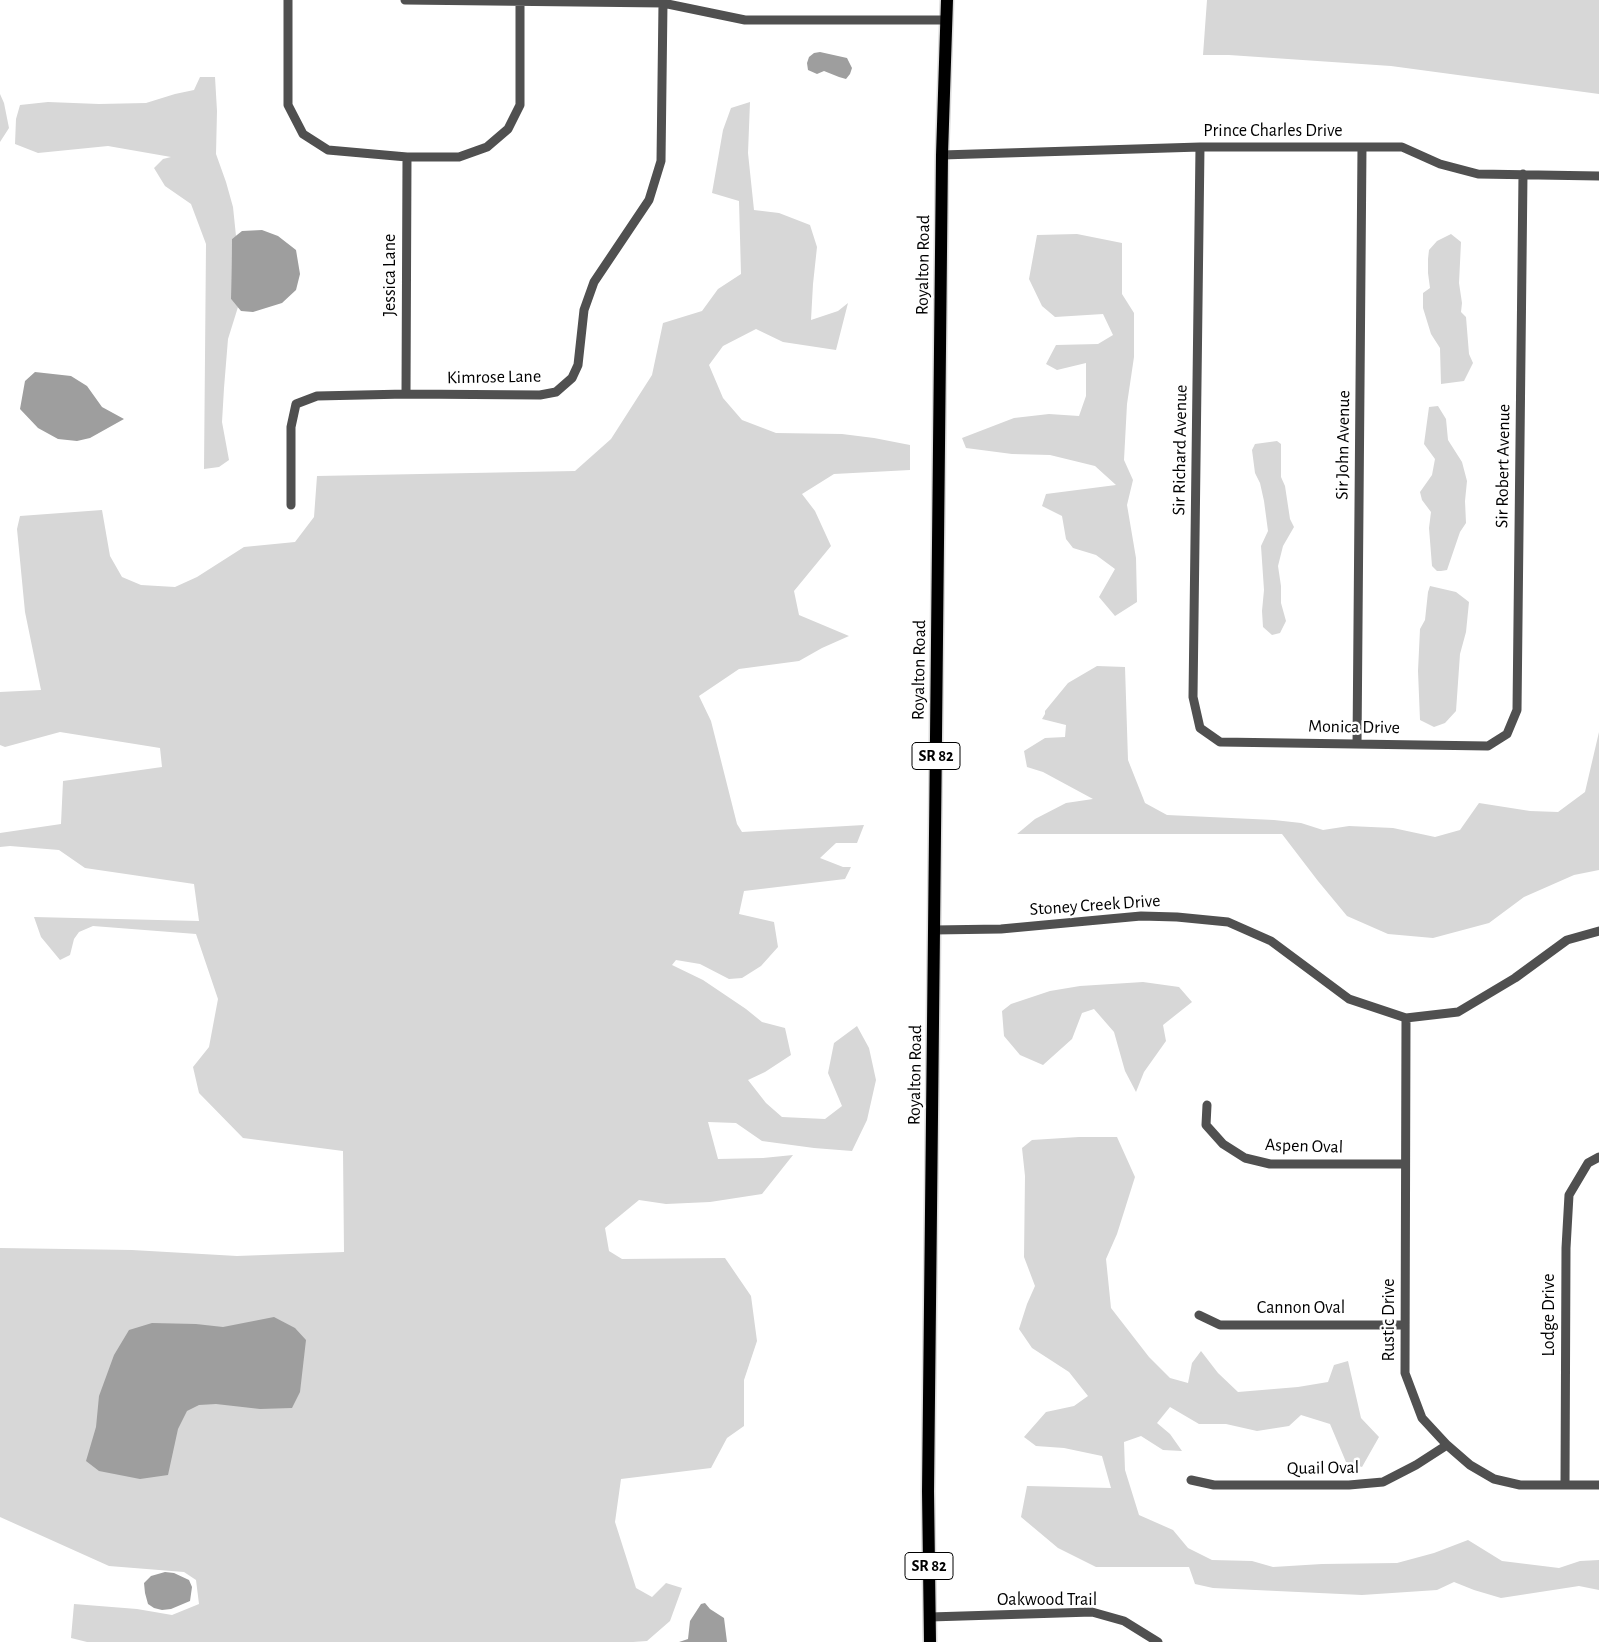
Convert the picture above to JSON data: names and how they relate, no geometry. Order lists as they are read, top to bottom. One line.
{"streets":{"main road":["Royalton Road","SR 82"],"street":["Prince Charles Drive","Jessica Lane","Kimrose Lane","Sir John Avenue","Sir Richard Avenue","Sir Robert Avenue","Monica Drive","Stoney Creek Drive","Aspen Oval","Cannon Oval","Lodge Drive","Rustic Drive","Quail Oval","Oakwood Trail"]},"crossings":[["Prince Charles Drive","Royalton Road"],["Prince Charles Drive","Sir John Avenue"],["Prince Charles Drive","Sir Richard Avenue"],["Prince Charles Drive","Sir Robert Avenue"],["Royalton Road","SR 82"],["Royalton Road","Stoney Creek Drive"],["Royalton Road","Oakwood Trail"],["Jessica Lane","Kimrose Lane"],["Sir John Avenue","Monica Drive"],["Sir Richard Avenue","Monica Drive"],["Sir Robert Avenue","Monica Drive"],["SR 82","Oakwood Trail"],["Stoney Creek Drive","Rustic Drive"],["Aspen Oval","Rustic Drive"],["Cannon Oval","Rustic Drive"],["Lodge Drive","Rustic Drive"],["Rustic Drive","Quail Oval"]]}
